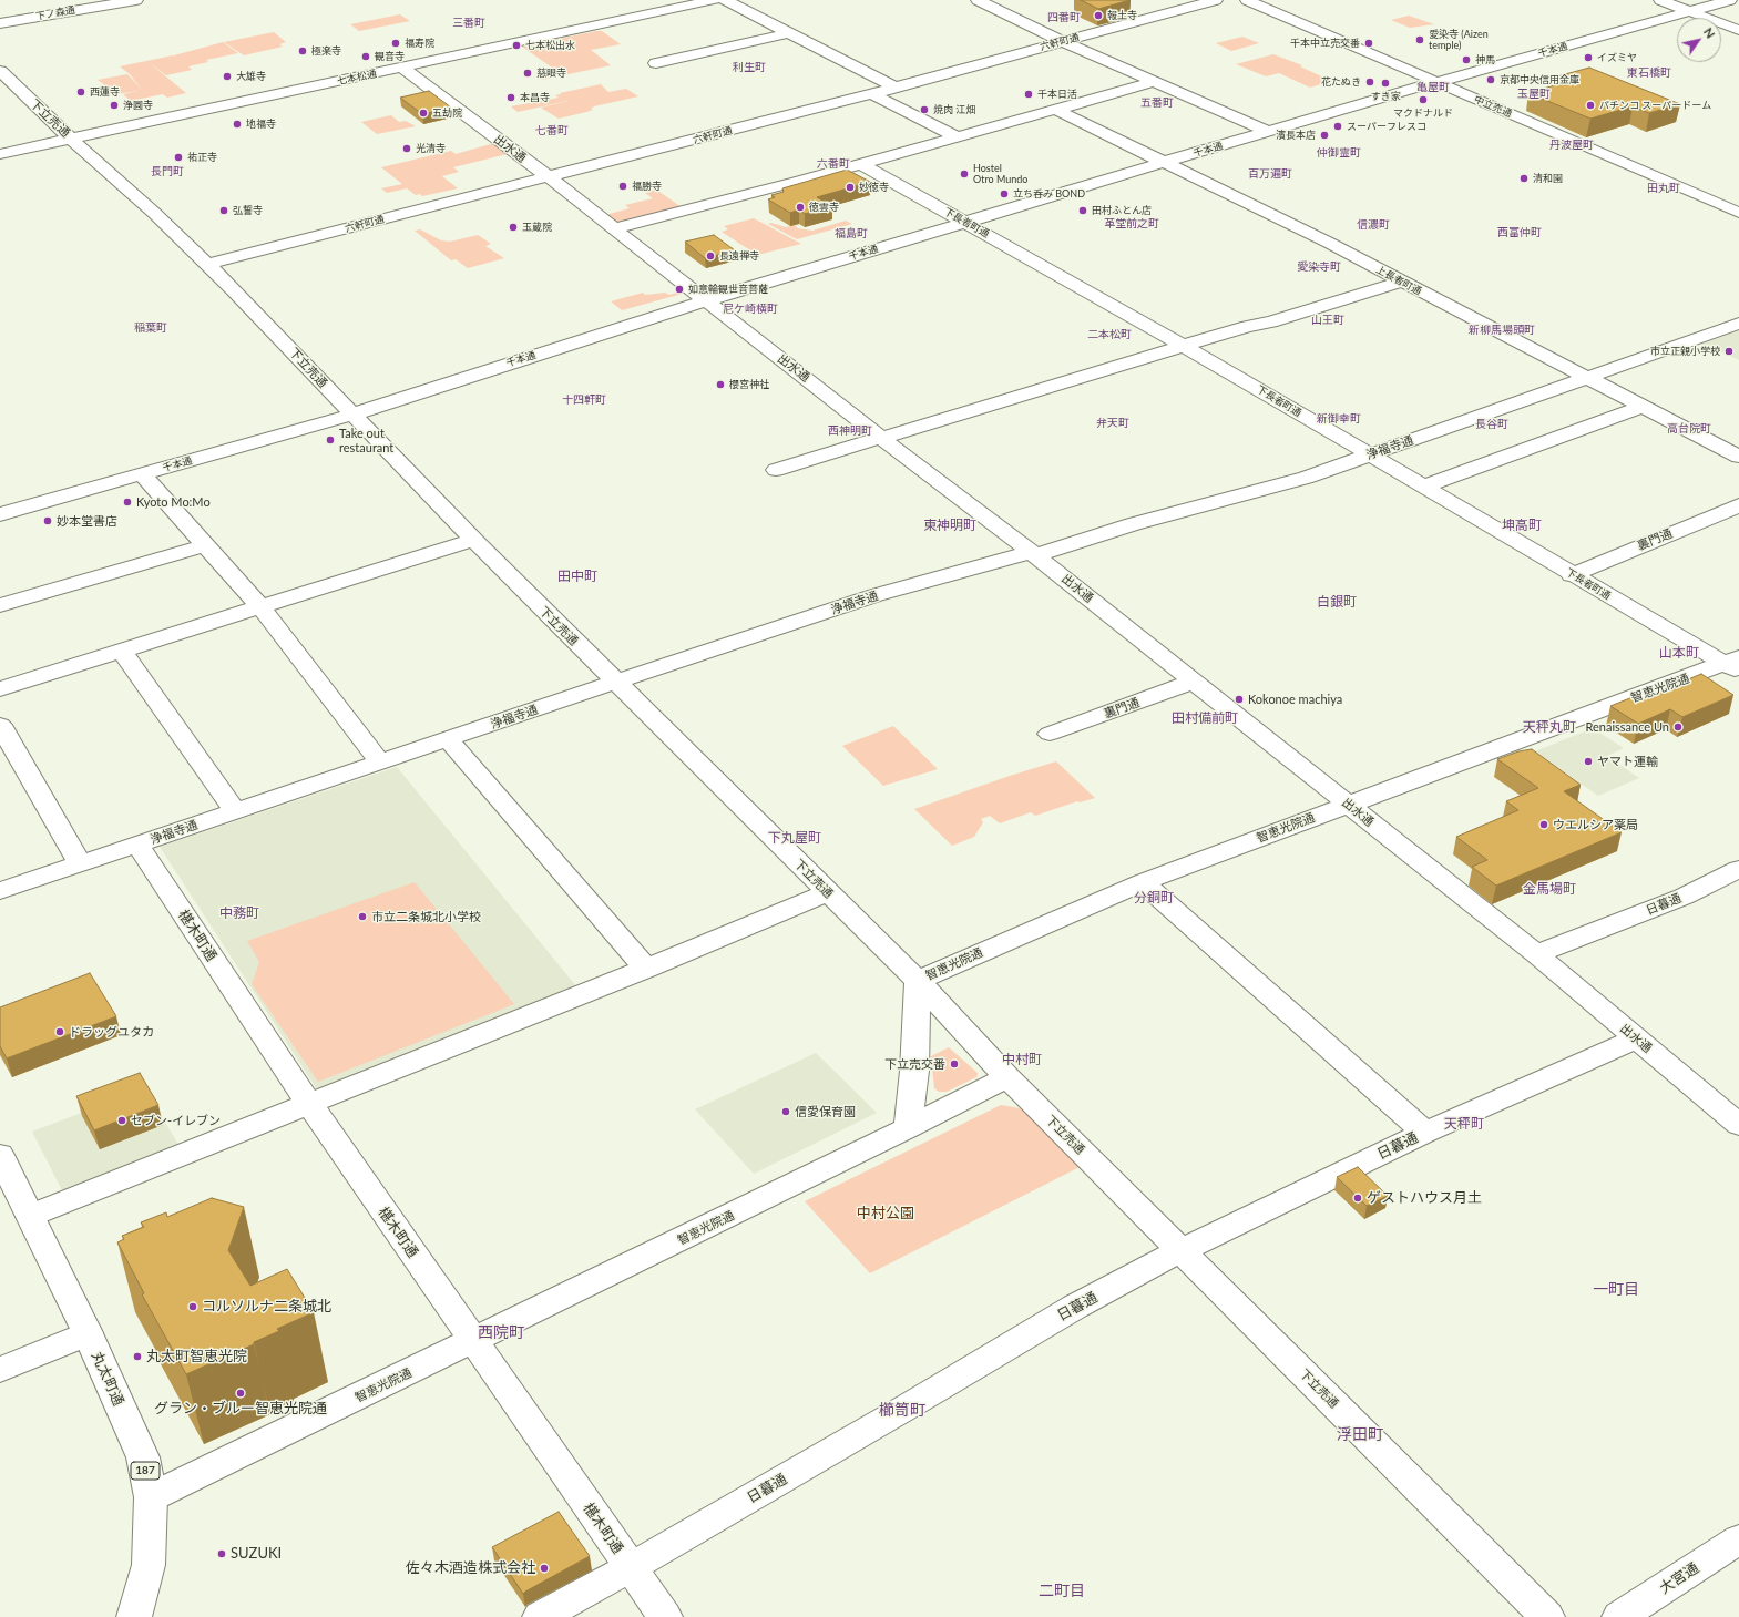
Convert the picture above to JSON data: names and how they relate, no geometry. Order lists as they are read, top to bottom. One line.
{"streets":{"street":["下ノ森通","六軒町通","千本通","七本松通","中立売通","下立売通","出水通","下長者町通","上長者町通","浄福寺通","裏門通","智恵光院通","日暮通","椹木町通","丸太町通","187","大宮通"]},"crossings":[["六軒町通","下立売通"],["六軒町通","出水通"],["千本通","中立売通"],["千本通","下立売通"],["千本通","出水通"],["千本通","下長者町通"],["千本通","上長者町通"],["七本松通","下立売通"],["七本松通","出水通"],["下立売通","浄福寺通"],["下立売通","智恵光院通"],["下立売通","日暮通"],["出水通","浄福寺通"],["出水通","裏門通"],["出水通","智恵光院通"],["出水通","日暮通"],["下長者町通","浄福寺通"],["下長者町通","裏門通"],["下長者町通","智恵光院通"],["上長者町通","浄福寺通"],["浄福寺通","椹木町通"],["智恵光院通","椹木町通"],["智恵光院通","丸太町通"],["日暮通","椹木町通"]],"districts":["四番町","三番町","利生町","東石橋町","亀屋町","玉屋町","五番町","七番町","丹波屋町","仲御霊町","六番町","長門町","百万遍町","田丸町","革堂前之町","信濃町","西富仲町","福島町","愛染寺町","尼ケ崎横町","山王町","稲葉町","新柳馬場頭町","二本松町","十四軒町","新御幸町","弁天町","長谷町","高台院町","西神明町","東神明町","坤高町","田中町","白銀町","山本町","田村備前町","天秤丸町","下丸屋町","金馬場町","分銅町","中務町","中村町","天秤町","一町目","西院町","櫛笥町","浮田町","二町目"],"parks":["中村公園"],"places":["報土寺","愛染寺 (Aizen temple)","福寿院","千本中立売交番","七本松出水","極楽寺","観音寺","イズミヤ","神馬","慈眼寺","大雄寺","京都中央信用金庫","花たぬき","すき家","西蓮寺","千本日活","本昌寺","マクドナルド","浄圓寺","パチンコ スーパードーム","焼肉 江畑","五劫院","地福寺","スーパーフレスコ","濱長本店","光清寺","祐正寺","Hostel Otro Mundo","清和園","福勝寺","妙徳寺","立ち呑み BOND","徳雲寺","弘誓寺","田村ふとん店","玉蔵院","長遠禅寺","如意輪観世音菩薩","市立正親小学校","櫻宮神社","Take out restaurant","Kyoto Mo:Mo","妙本堂書店","Kokonoe machiya","Renaissance Un","ヤマト運輸","ウエルシア薬局","市立二条城北小学校","ドラッグユタカ","下立売交番","信愛保育園","セブン-イレブン","ゲストハウス月土","コルソルナ二条城北","丸太町智恵光院","グラン・ブルー智恵光院通","SUZUKI","佐々木酒造株式会社"],"north":"top right"}
